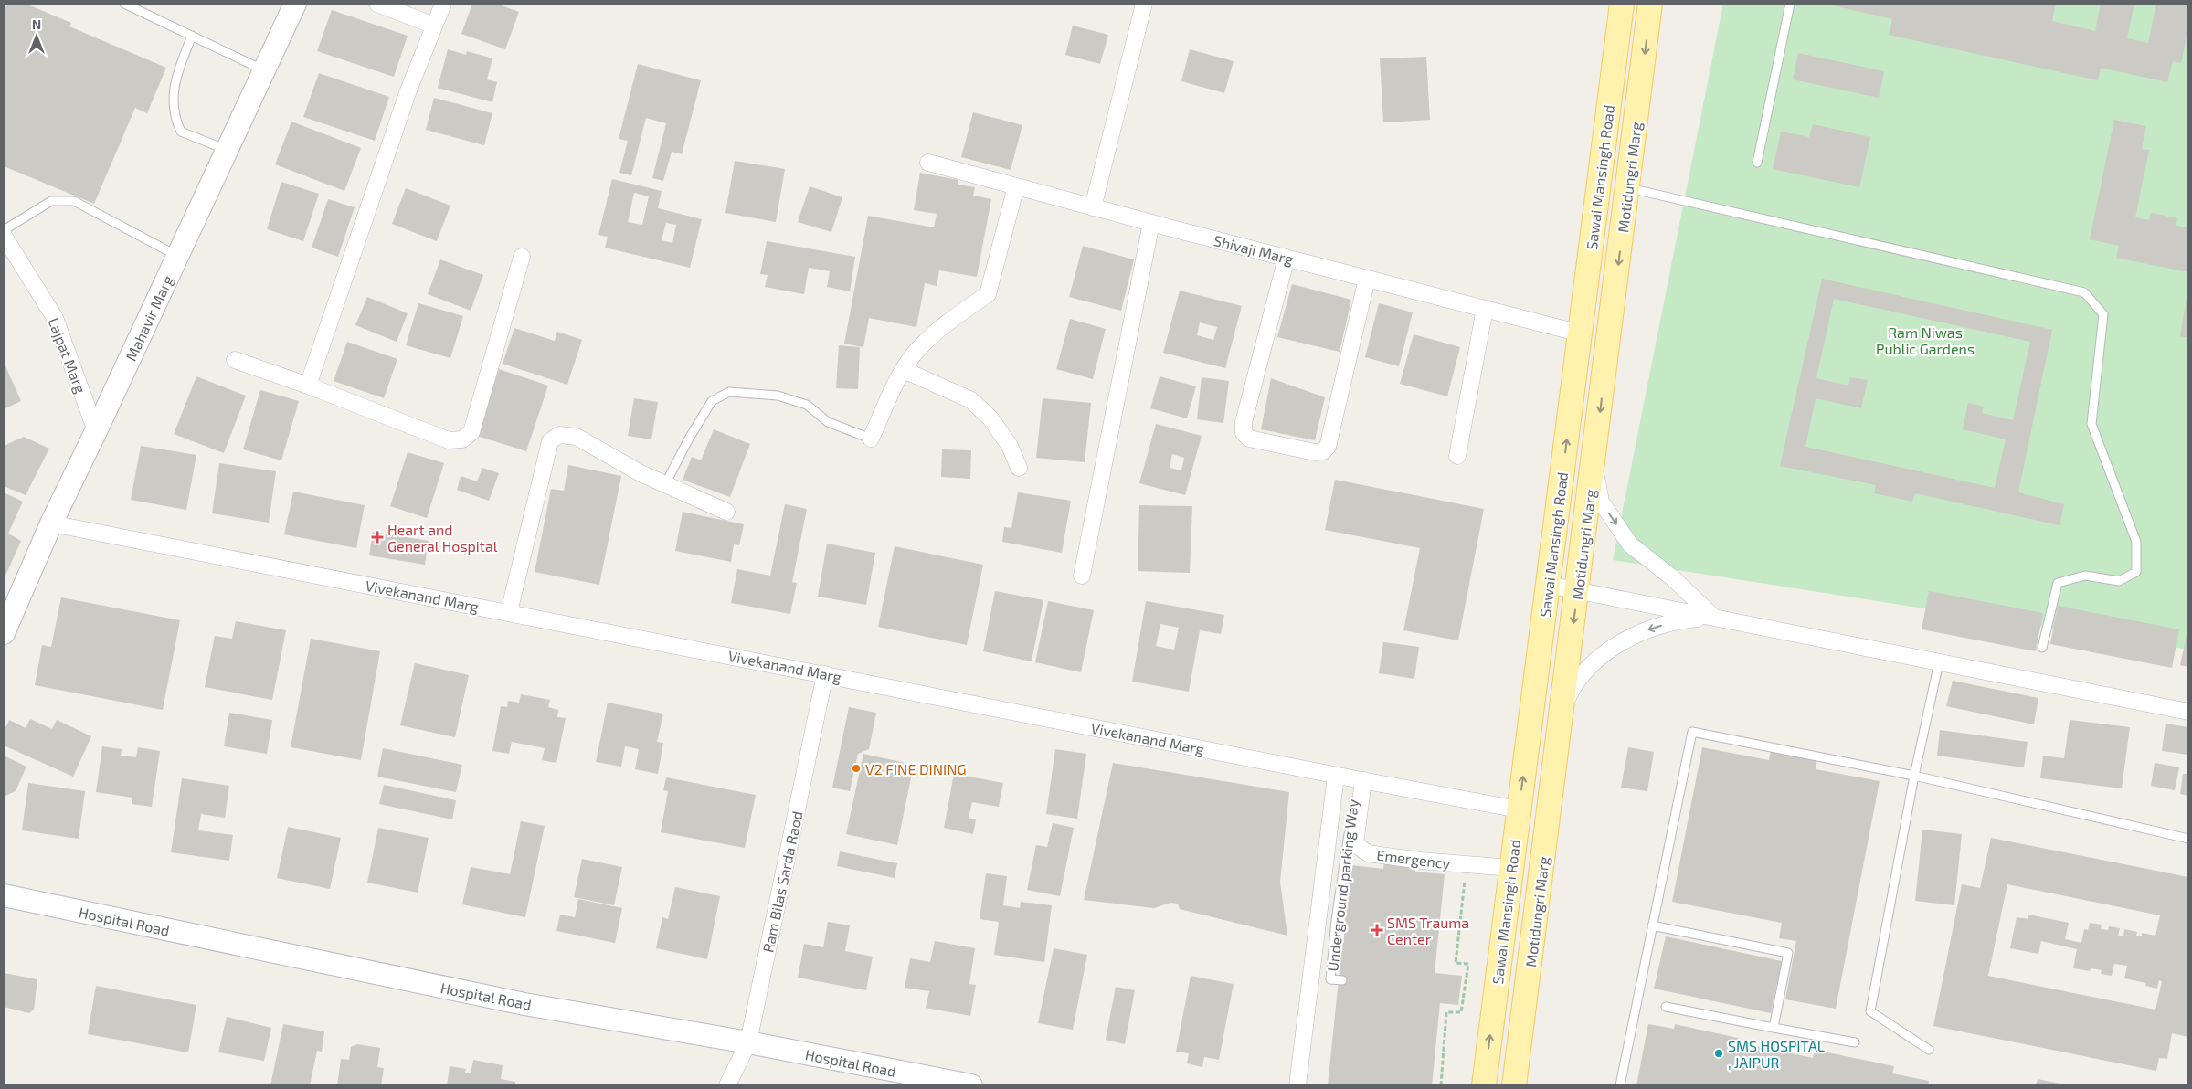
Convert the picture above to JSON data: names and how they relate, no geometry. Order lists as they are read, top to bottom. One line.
{"streets":{"main road":["Sawai Mansingh Road","Motidungri Marg"],"street":["Shivaji Marg","Mahavir Marg","Lajpat Marg","Vivekanand Marg","Emergency","Ram Bilas Sarda Raod","Hospital Road"],"lane":["Underground parking Way"]},"crossings":[["Sawai Mansingh Road","Shivaji Marg"],["Sawai Mansingh Road","Vivekanand Marg"],["Sawai Mansingh Road","Emergency"],["Mahavir Marg","Lajpat Marg"],["Mahavir Marg","Vivekanand Marg"],["Vivekanand Marg","Emergency"],["Vivekanand Marg","Ram Bilas Sarda Raod"],["Vivekanand Marg","Underground parking Way"],["Emergency","Underground parking Way"],["Ram Bilas Sarda Raod","Hospital Road"]],"one_way":["Sawai Mansingh Road","Motidungri Marg"],"parks":["Ram Niwas Public Gardens"],"places":{"health":["Heart and General Hospital","SMS Trauma Center"],"other":["V2 FINE DINING","SMS HOSPITAL , JAIPUR"]},"north":"top"}
